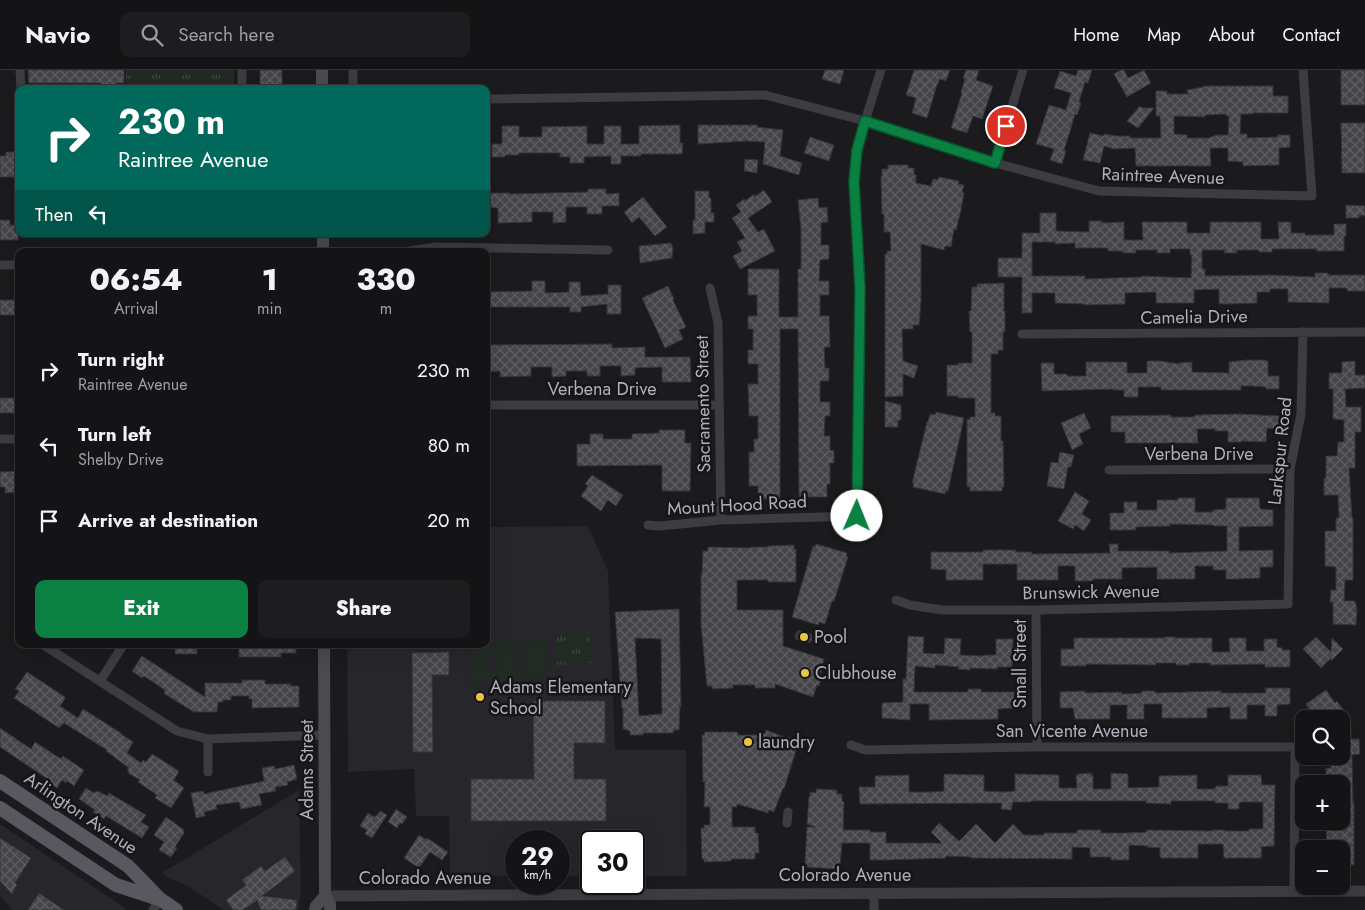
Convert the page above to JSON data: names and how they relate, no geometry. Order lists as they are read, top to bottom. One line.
{"streets":{"main road":["Adams Street","Arlington Avenue"],"street":["Raintree Avenue","Camelia Drive","Verbena Drive","Sacramento Street","Larkspur Road","Mount Hood Road","Brunswick Avenue","Small Street","San Vicente Avenue","Colorado Avenue"]},"crossings":[["Raintree Avenue","Mount Hood Road"],["Camelia Drive","Larkspur Road"],["Verbena Drive","Sacramento Street"],["Verbena Drive","Larkspur Road"],["Sacramento Street","Mount Hood Road"],["Larkspur Road","Brunswick Avenue"],["Brunswick Avenue","Small Street"],["Small Street","San Vicente Avenue"],["San Vicente Avenue","Colorado Avenue"],["Adams Street","Colorado Avenue"]],"places":["Pool","Clubhouse","Adams Elementary School","laundry"],"page":{"header":"Navio","search":"Search here","nav":["Home","Map","About","Contact"],"turn":["230 m","Raintree Avenue"],"then":"Then","eta":["06:54","Arrival","1","min","330","m"],"list":[{"name":"Turn right","note":"Raintree Avenue","value":"230 m"},{"name":"Turn left","note":"Shelby Drive","value":"80 m"},{"name":"Arrive at destination","value":"20 m"}],"buttons":["Exit","Share"],"map_buttons":["+","−"],"speed":"29 km/h","limit":"30"}}
